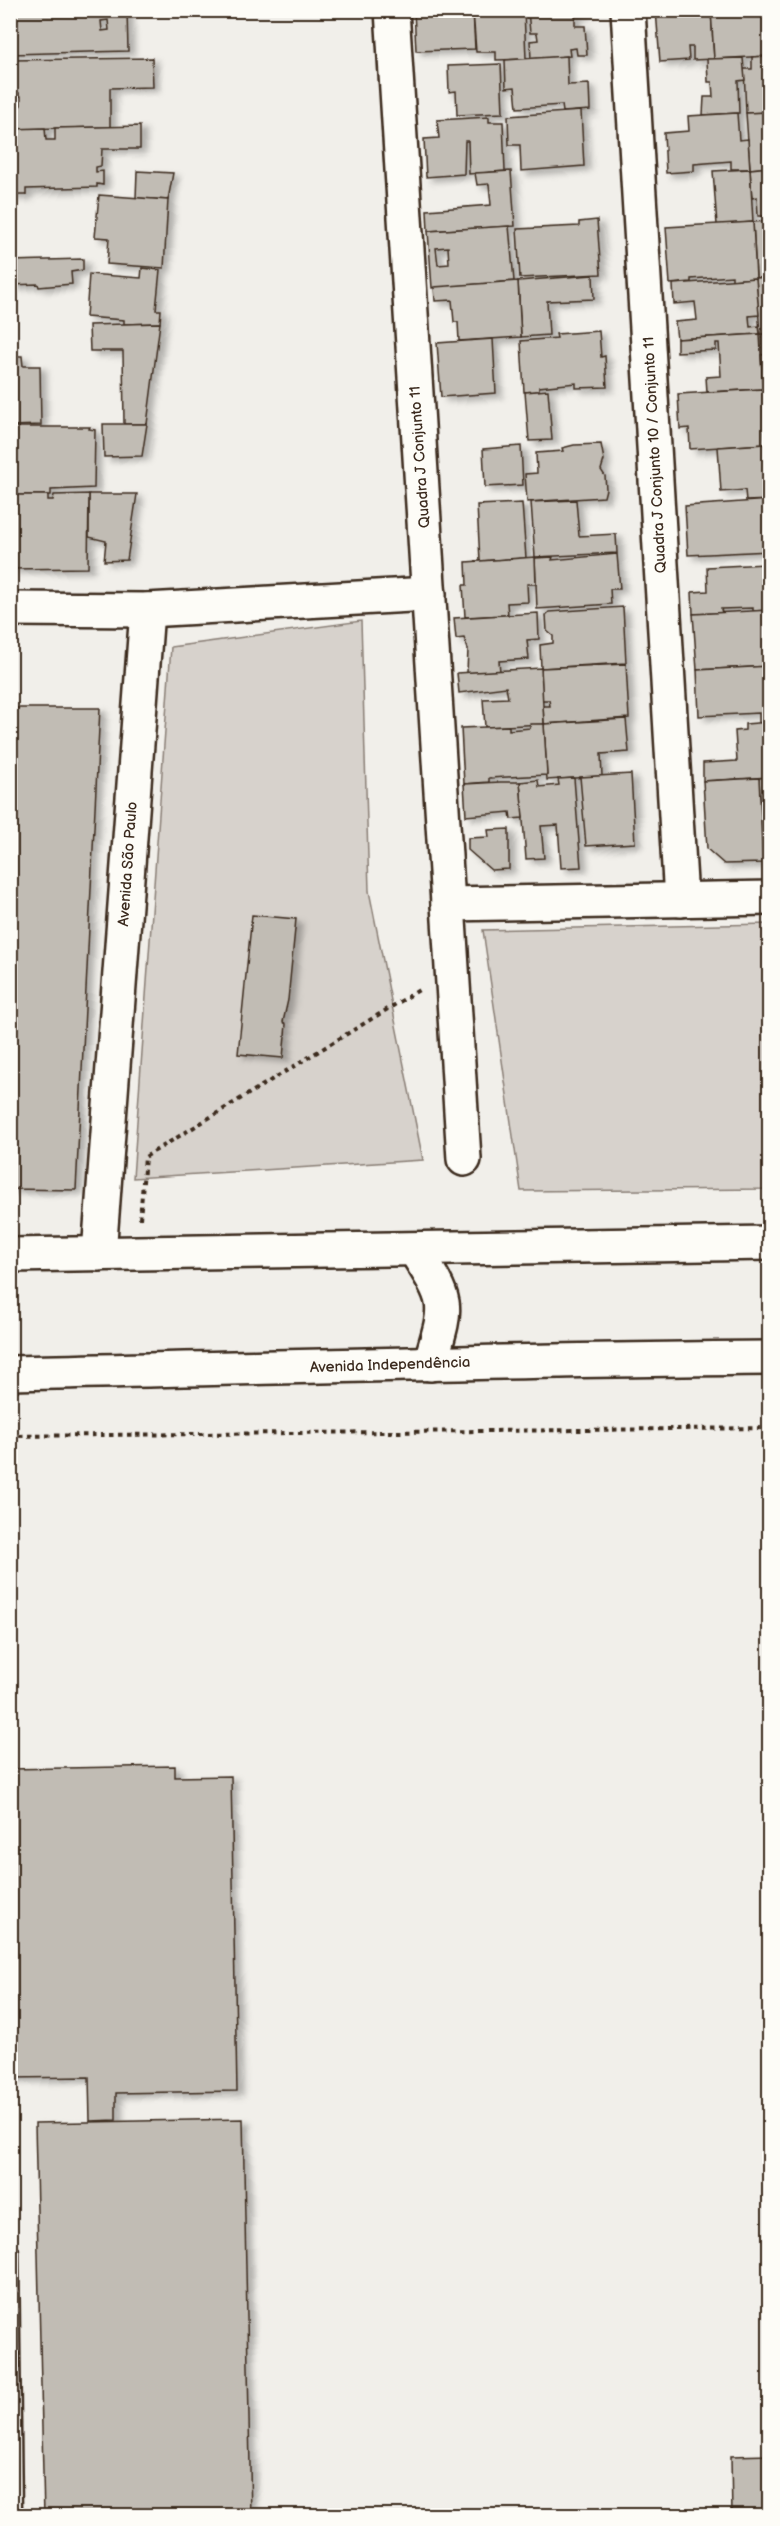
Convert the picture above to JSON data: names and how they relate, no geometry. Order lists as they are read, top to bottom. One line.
{"streets":{"street":["Quadra J Conjunto 10 / Conjunto 11","Quadra J Conjunto 11","Avenida São Paulo","Avenida Independência"]}}
